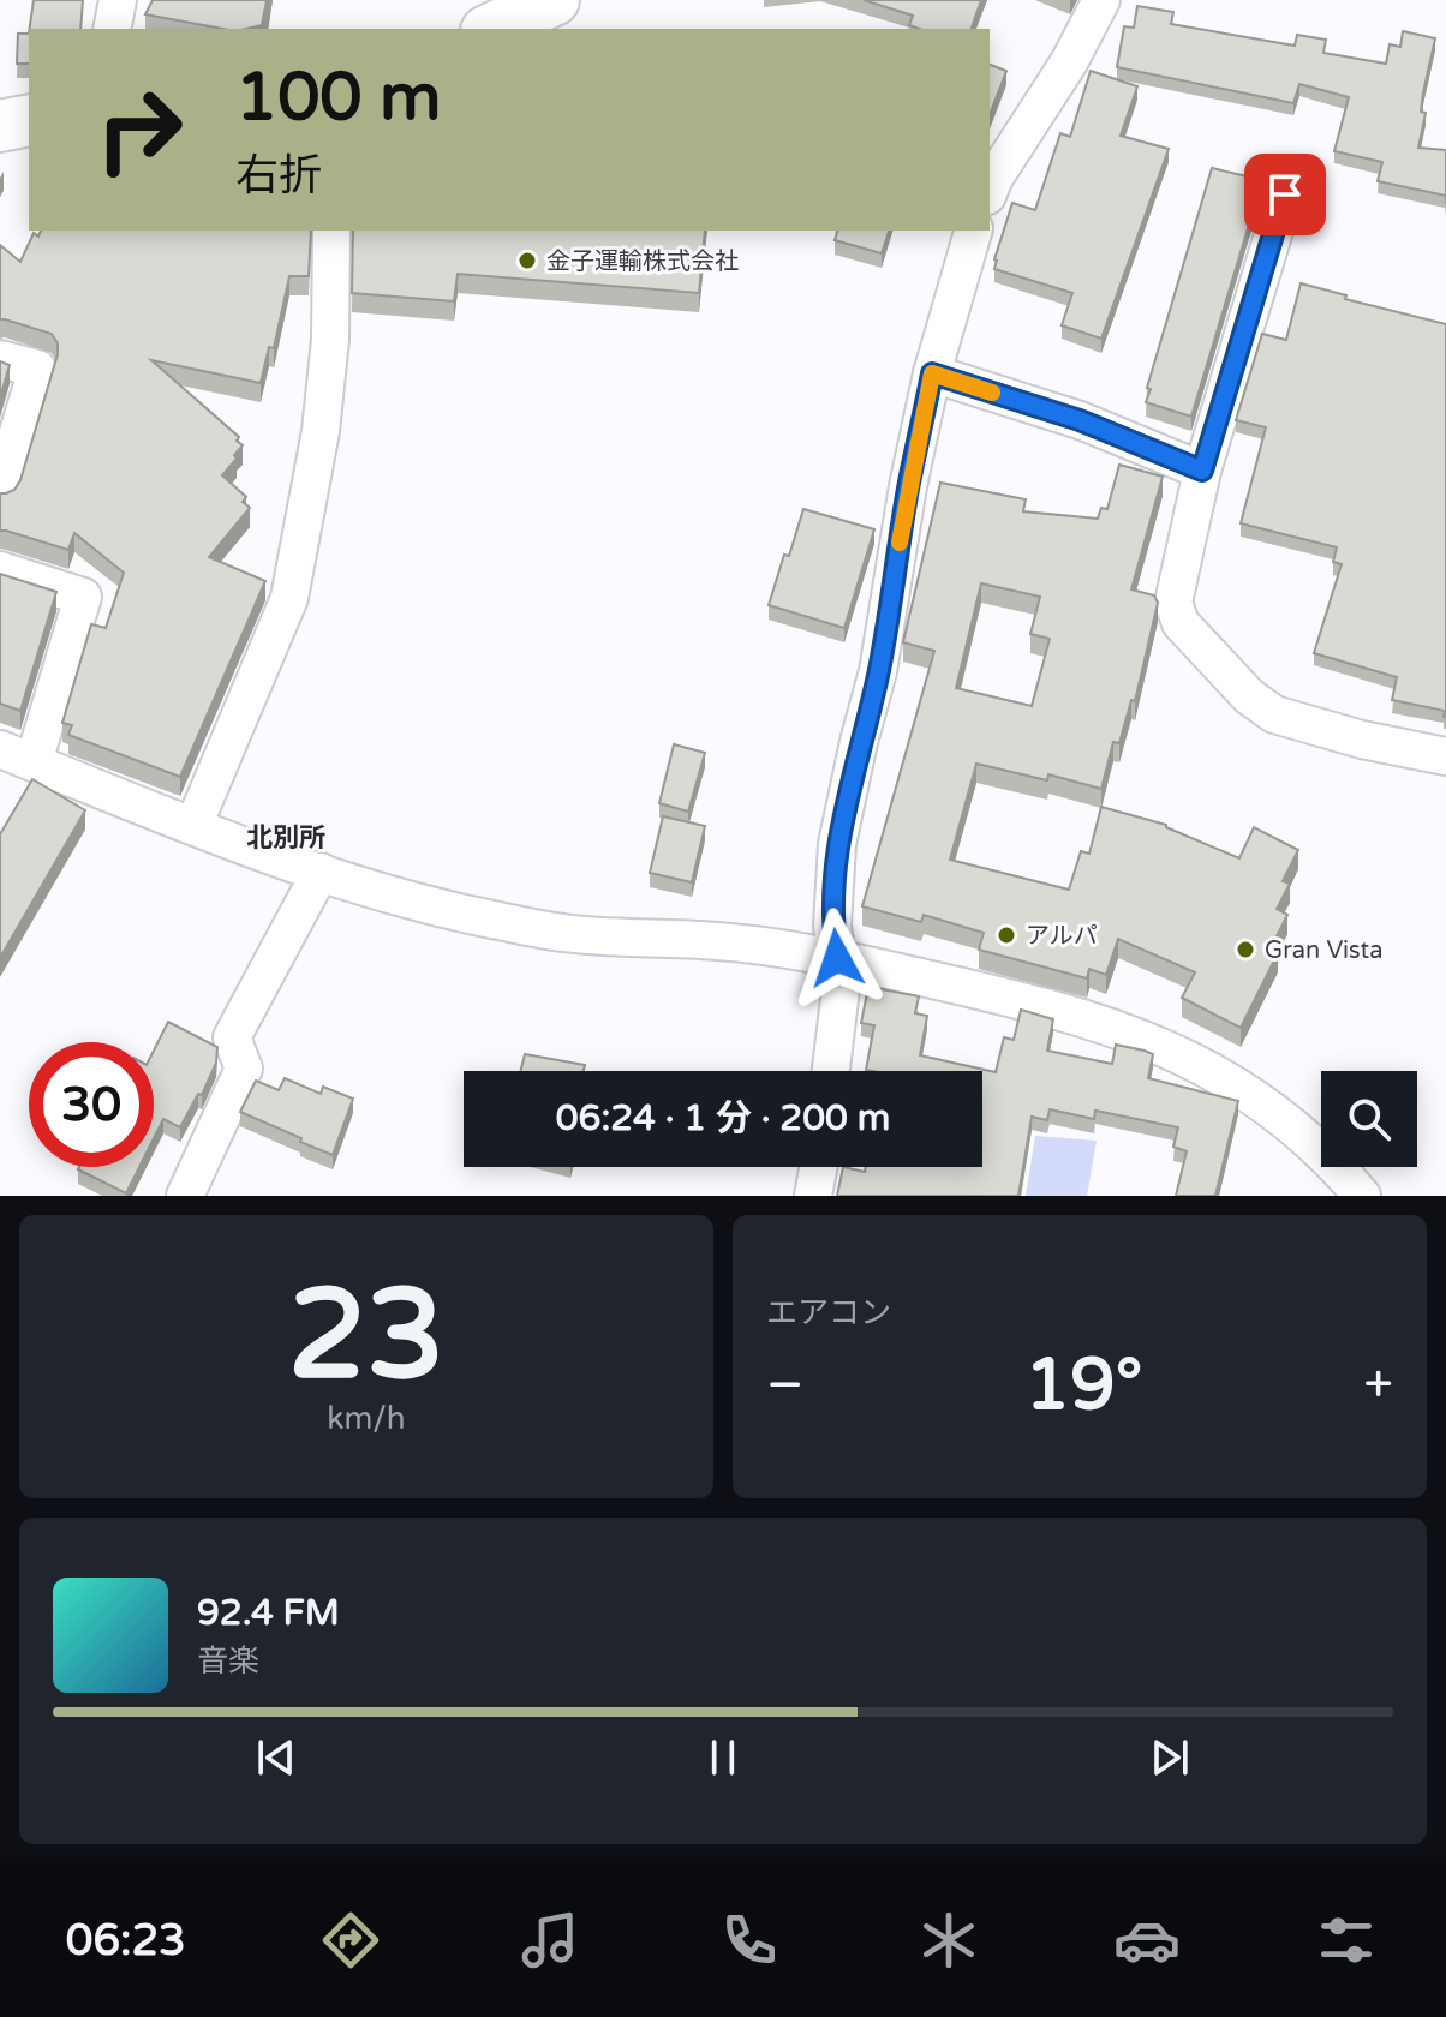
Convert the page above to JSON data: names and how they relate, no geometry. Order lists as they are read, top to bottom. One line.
{"districts":["北別所"],"places":["金子運輸株式会社","アルパ","Gran Vista"],"page":{"turn":["100 m","右折"],"limit":"30","trip":"06:24 · 1 分 · 200 m","tile":[["23","km/h"],"エアコン"],"heat":["−","19°","+"],"song":["92.4 FM","音楽"],"tabs":"06:23"}}
